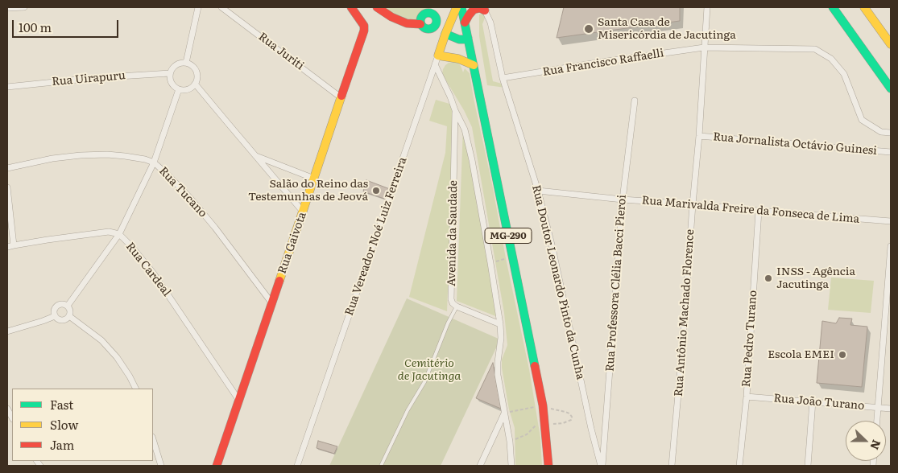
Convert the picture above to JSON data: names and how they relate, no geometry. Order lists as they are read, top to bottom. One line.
{"streets":{"main road":["MG-290","Rua Vereador Noé Luiz Ferreira","Rua Gaivota"],"street":["Rua Juriti","Rua Francisco Raffaelli","Rua Uirapuru","Rua Jornalista Octávio Guinesi","Rua Tucano","Rua Marivalda Freire da Fonseca de Lima","Avenida da Saudade","Rua Cardeal","Rua Doutor Leonardo Pinto da Cunha","Rua Professora Clélia Bacci Pieroi","Rua Antônio Machado Florence","Rua Pedro Turano","Rua João Turano"]},"crossings":[["Rua Juriti","Rua Gaivota"],["Rua Francisco Raffaelli","Rua Doutor Leonardo Pinto da Cunha"],["Rua Francisco Raffaelli","Rua Antônio Machado Florence"],["Rua Jornalista Octávio Guinesi","Rua Antônio Machado Florence"],["Rua Tucano","Rua Gaivota"],["Rua Marivalda Freire da Fonseca de Lima","Rua Doutor Leonardo Pinto da Cunha"],["Rua Marivalda Freire da Fonseca de Lima","Rua Professora Clélia Bacci Pieroi"],["Rua Marivalda Freire da Fonseca de Lima","Rua Antônio Machado Florence"],["Rua Marivalda Freire da Fonseca de Lima","Rua Pedro Turano"],["Rua Gaivota","Rua Cardeal"],["Rua Doutor Leonardo Pinto da Cunha","Rua Professora Clélia Bacci Pieroi"],["Rua Pedro Turano","Rua João Turano"]],"parks":["Cemitério de Jacutinga"],"places":["Santa Casa de Misericórdia de Jacutinga","Salão do Reino das Testemunhas de Jeová","INSS - Agência Jacutinga","Escola EMEI"],"legend":["Fast","Slow","Jam"],"scale_bar":"100 m","north":"right"}
